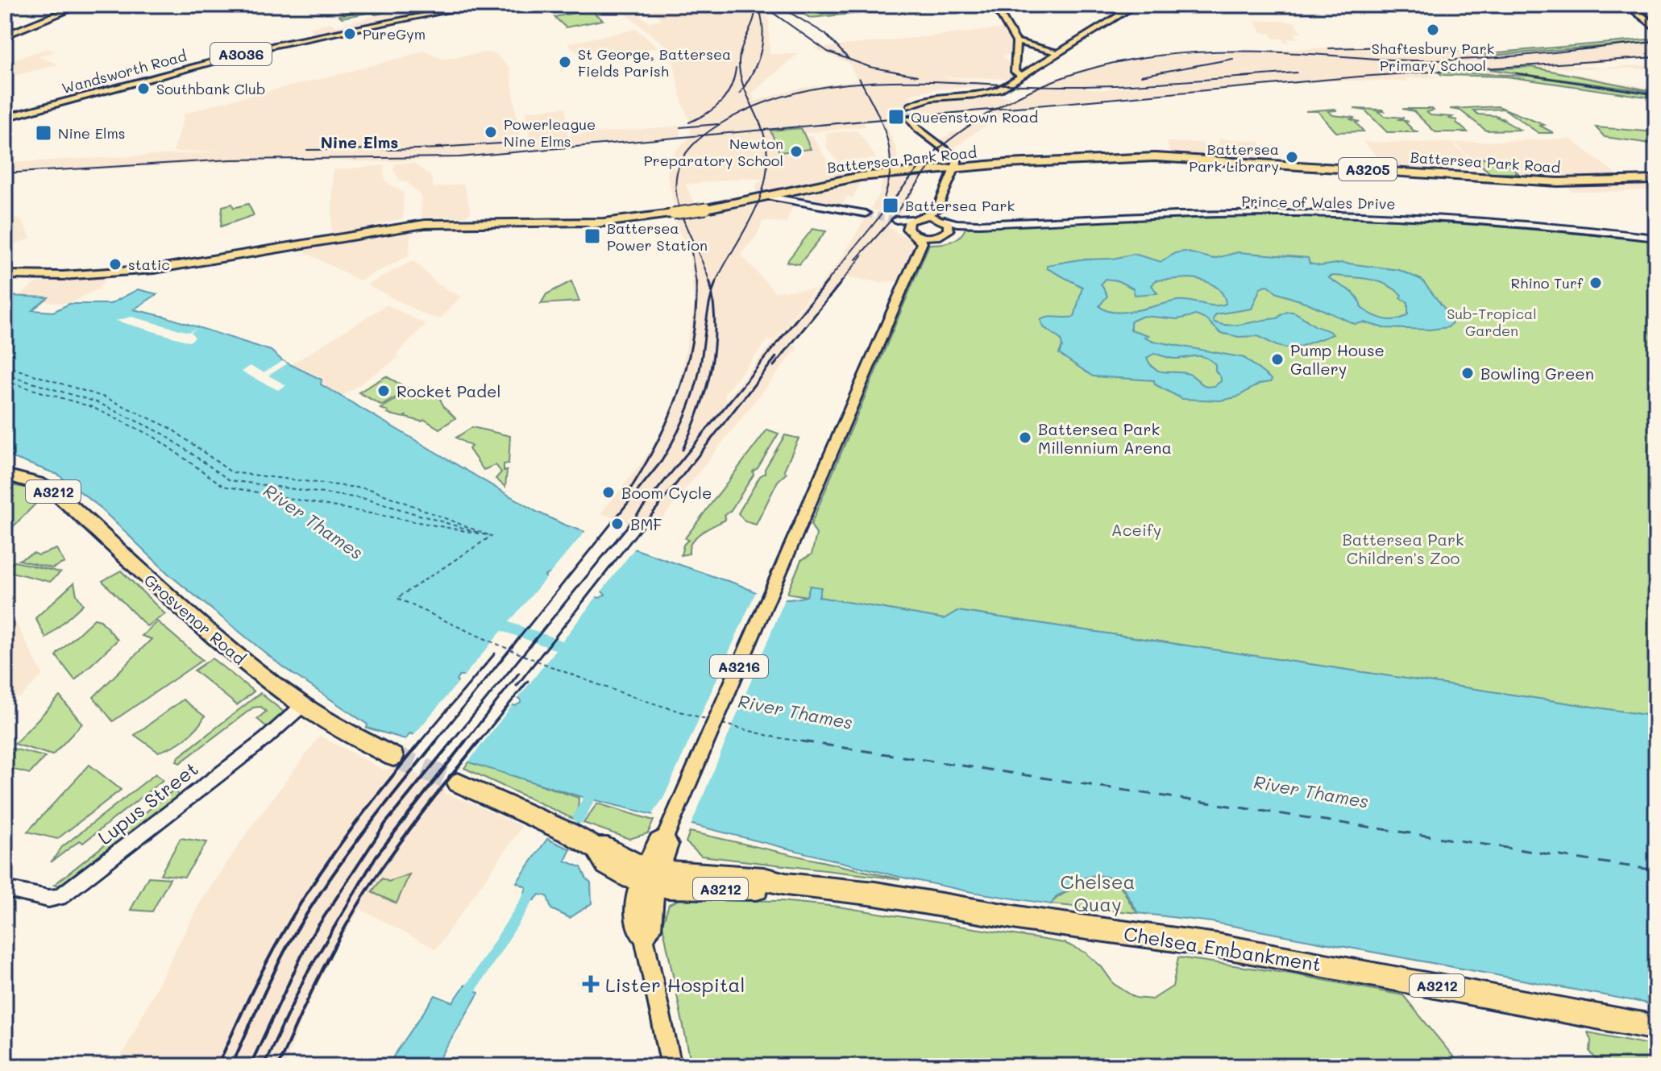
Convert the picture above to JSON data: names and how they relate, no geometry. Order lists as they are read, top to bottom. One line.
{"streets":{"highway":["Battersea Park Road","A3205","A3212","Grosvenor Road","Chelsea Embankment"],"main road":["A3036","Wandsworth Road","A3216"],"street":["Prince of Wales Drive","Lupus Street"]},"crossings":[["A3212","A3216"],["A3212","Chelsea Embankment"],["Grosvenor Road","Lupus Street"],["A3216","Chelsea Embankment"]],"districts":["Nine Elms"],"water":["River Thames"],"parks":["Sub-Tropical Garden","Aceify","Battersea Park Children's Zoo","Chelsea Quay"],"places":{"other":["Shaftesbury Park Primary School","PureGym","St George, Battersea Fields Parish","Southbank Club","Powerleague Nine Elms","Newton Preparatory School","Battersea Park Library","static","Rhino Turf","Pump House Gallery","Bowling Green","Rocket Padel","Battersea Park Millennium Arena","Boom Cycle","BMF"],"transit":["Queenstown Road","Nine Elms","Battersea Park","Battersea Power Station"],"health":["Lister Hospital"]}}
